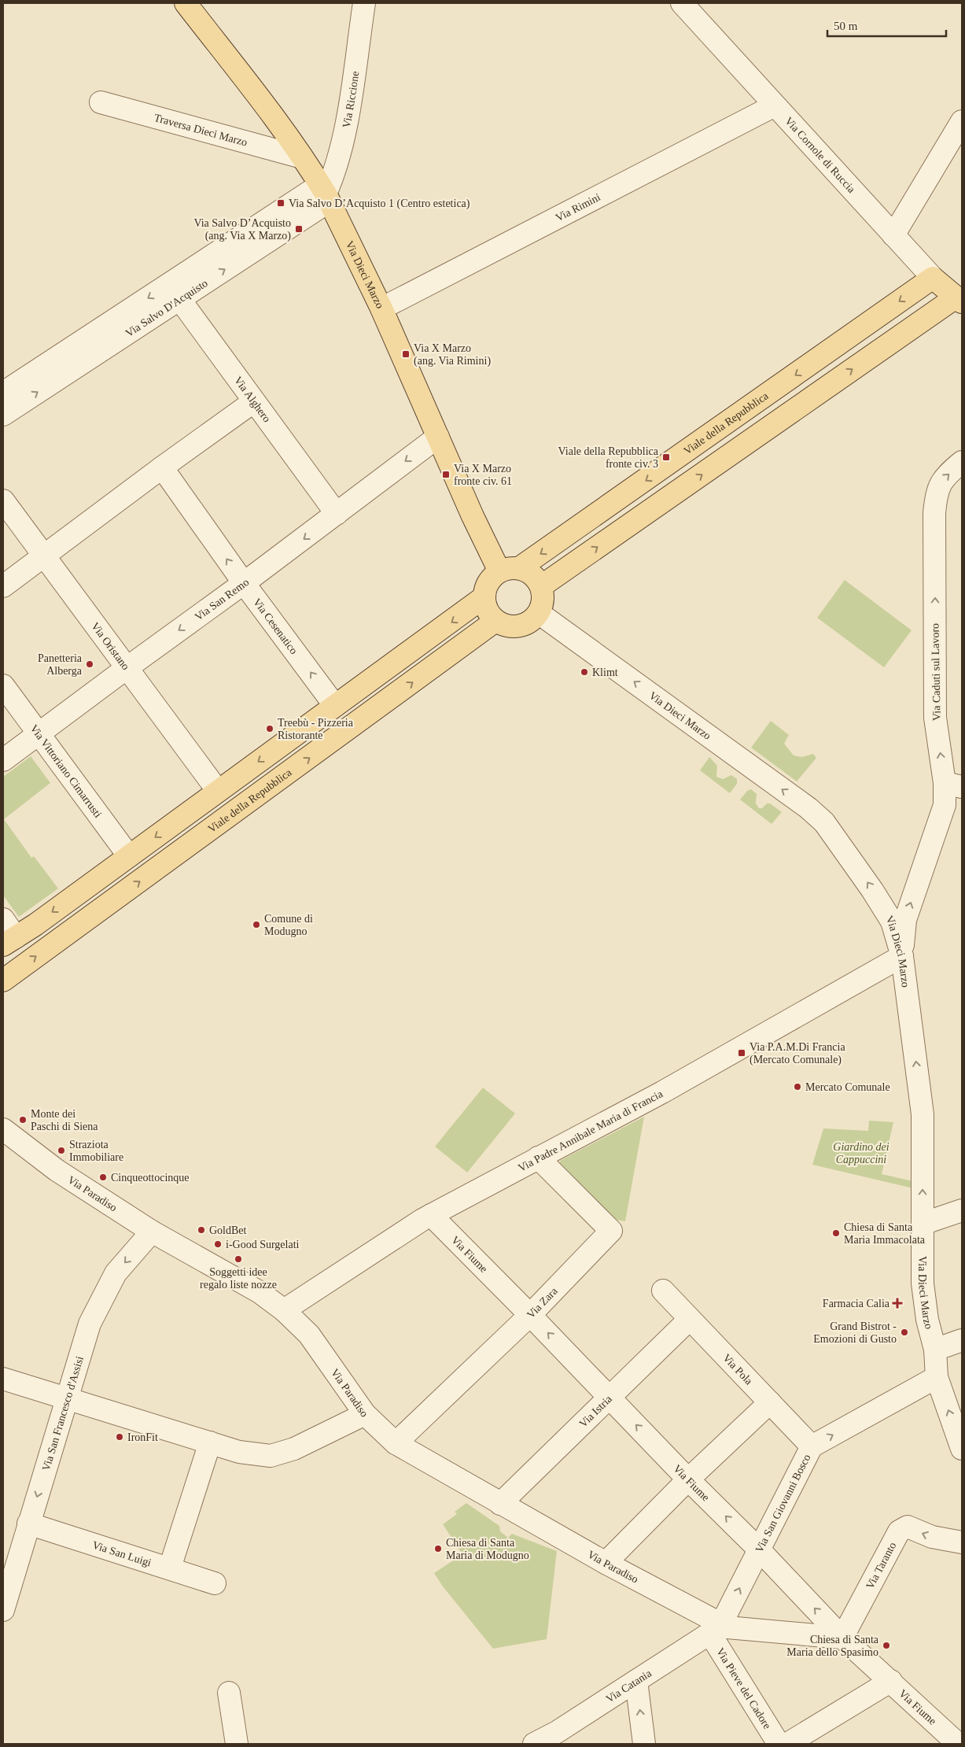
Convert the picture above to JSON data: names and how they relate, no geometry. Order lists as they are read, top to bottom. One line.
{"streets":{"main road":["Via Cornole di Ruccia","Via Dieci Marzo","Viale della Repubblica"],"street":["Via Riccione","Traversa Dieci Marzo","Via Rimini","Via Salvo D'Acquisto","Via Alghero","Via San Remo","Via Cesenatico","Via Oristano","Via Caduti sul Lavoro","Via Vittoriano Cimarrusti","Via Padre Annibale Maria di Francia","Via Paradiso","Via Fiume","Via Zara","Via Pola","Via Istria","Via San Francesco d'Assisi","Via San Giovanni Bosco","Via San Luigi","Via Taranto","Via Catania","Via Pieve del Cadore"]},"crossings":[["Via Riccione","Via Dieci Marzo"],["Via Riccione","Via Salvo D'Acquisto"],["Traversa Dieci Marzo","Via Dieci Marzo"],["Via Cornole di Ruccia","Via Rimini"],["Via Cornole di Ruccia","Viale della Repubblica"],["Via Rimini","Via Dieci Marzo"],["Via Dieci Marzo","Via Salvo D'Acquisto"],["Via Dieci Marzo","Viale della Repubblica"],["Via Dieci Marzo","Via San Remo"],["Via Dieci Marzo","Via Caduti sul Lavoro"],["Via Dieci Marzo","Via Padre Annibale Maria di Francia"],["Via Dieci Marzo","Via San Giovanni Bosco"],["Via Salvo D'Acquisto","Via Alghero"],["Via Alghero","Via San Remo"],["Via San Remo","Via Cesenatico"],["Via San Remo","Via Oristano"],["Via San Remo","Via Vittoriano Cimarrusti"],["Via Caduti sul Lavoro","Via Padre Annibale Maria di Francia"],["Via Padre Annibale Maria di Francia","Via Paradiso"],["Via Padre Annibale Maria di Francia","Via Fiume"],["Via Padre Annibale Maria di Francia","Via Zara"],["Via Paradiso","Via Fiume"],["Via Paradiso","Via Zara"],["Via Paradiso","Via Istria"],["Via Paradiso","Via San Francesco d'Assisi"],["Via Paradiso","Via San Giovanni Bosco"],["Via Paradiso","Via Taranto"],["Via Paradiso","Via Catania"],["Via Paradiso","Via Pieve del Cadore"],["Via Fiume","Via Zara"],["Via Fiume","Via Istria"],["Via Fiume","Via San Giovanni Bosco"],["Via Fiume","Via Taranto"],["Via Pola","Via Istria"],["Via Pola","Via San Giovanni Bosco"],["Via San Francesco d'Assisi","Via San Luigi"],["Via San Giovanni Bosco","Via Catania"],["Via San Giovanni Bosco","Via Pieve del Cadore"],["Via Catania","Via Pieve del Cadore"]],"one_way":["Via Dieci Marzo","Via Cesenatico","Via Caduti sul Lavoro","Via Fiume"],"parks":["Giardino dei Cappuccini"],"places":{"transit":["Via Salvo D’Acquisto 1 (Centro estetica)","Via Salvo D’Acquisto (ang. Via X Marzo)","Via X Marzo (ang. Via Rimini)","Viale della Repubblica fronte civ. 3","Via X Marzo fronte civ. 61","Via P.A.M.Di Francia (Mercato Comunale)"],"other":["Panetteria Alberga","Klimt","Treebù - Pizzeria Ristorante","Comune di Modugno","Mercato Comunale","Monte dei Paschi di Siena","Straziota Immobiliare","Cinqueottocinque","GoldBet","Chiesa di Santa Maria Immacolata","i-Good Surgelati","Soggetti idee regalo liste nozze","Grand Bistrot - Emozioni di Gusto","IronFit","Chiesa di Santa Maria di Modugno","Chiesa di Santa Maria dello Spasimo"],"health":["Farmacia Calia"]},"scale_bar":"50 m"}
